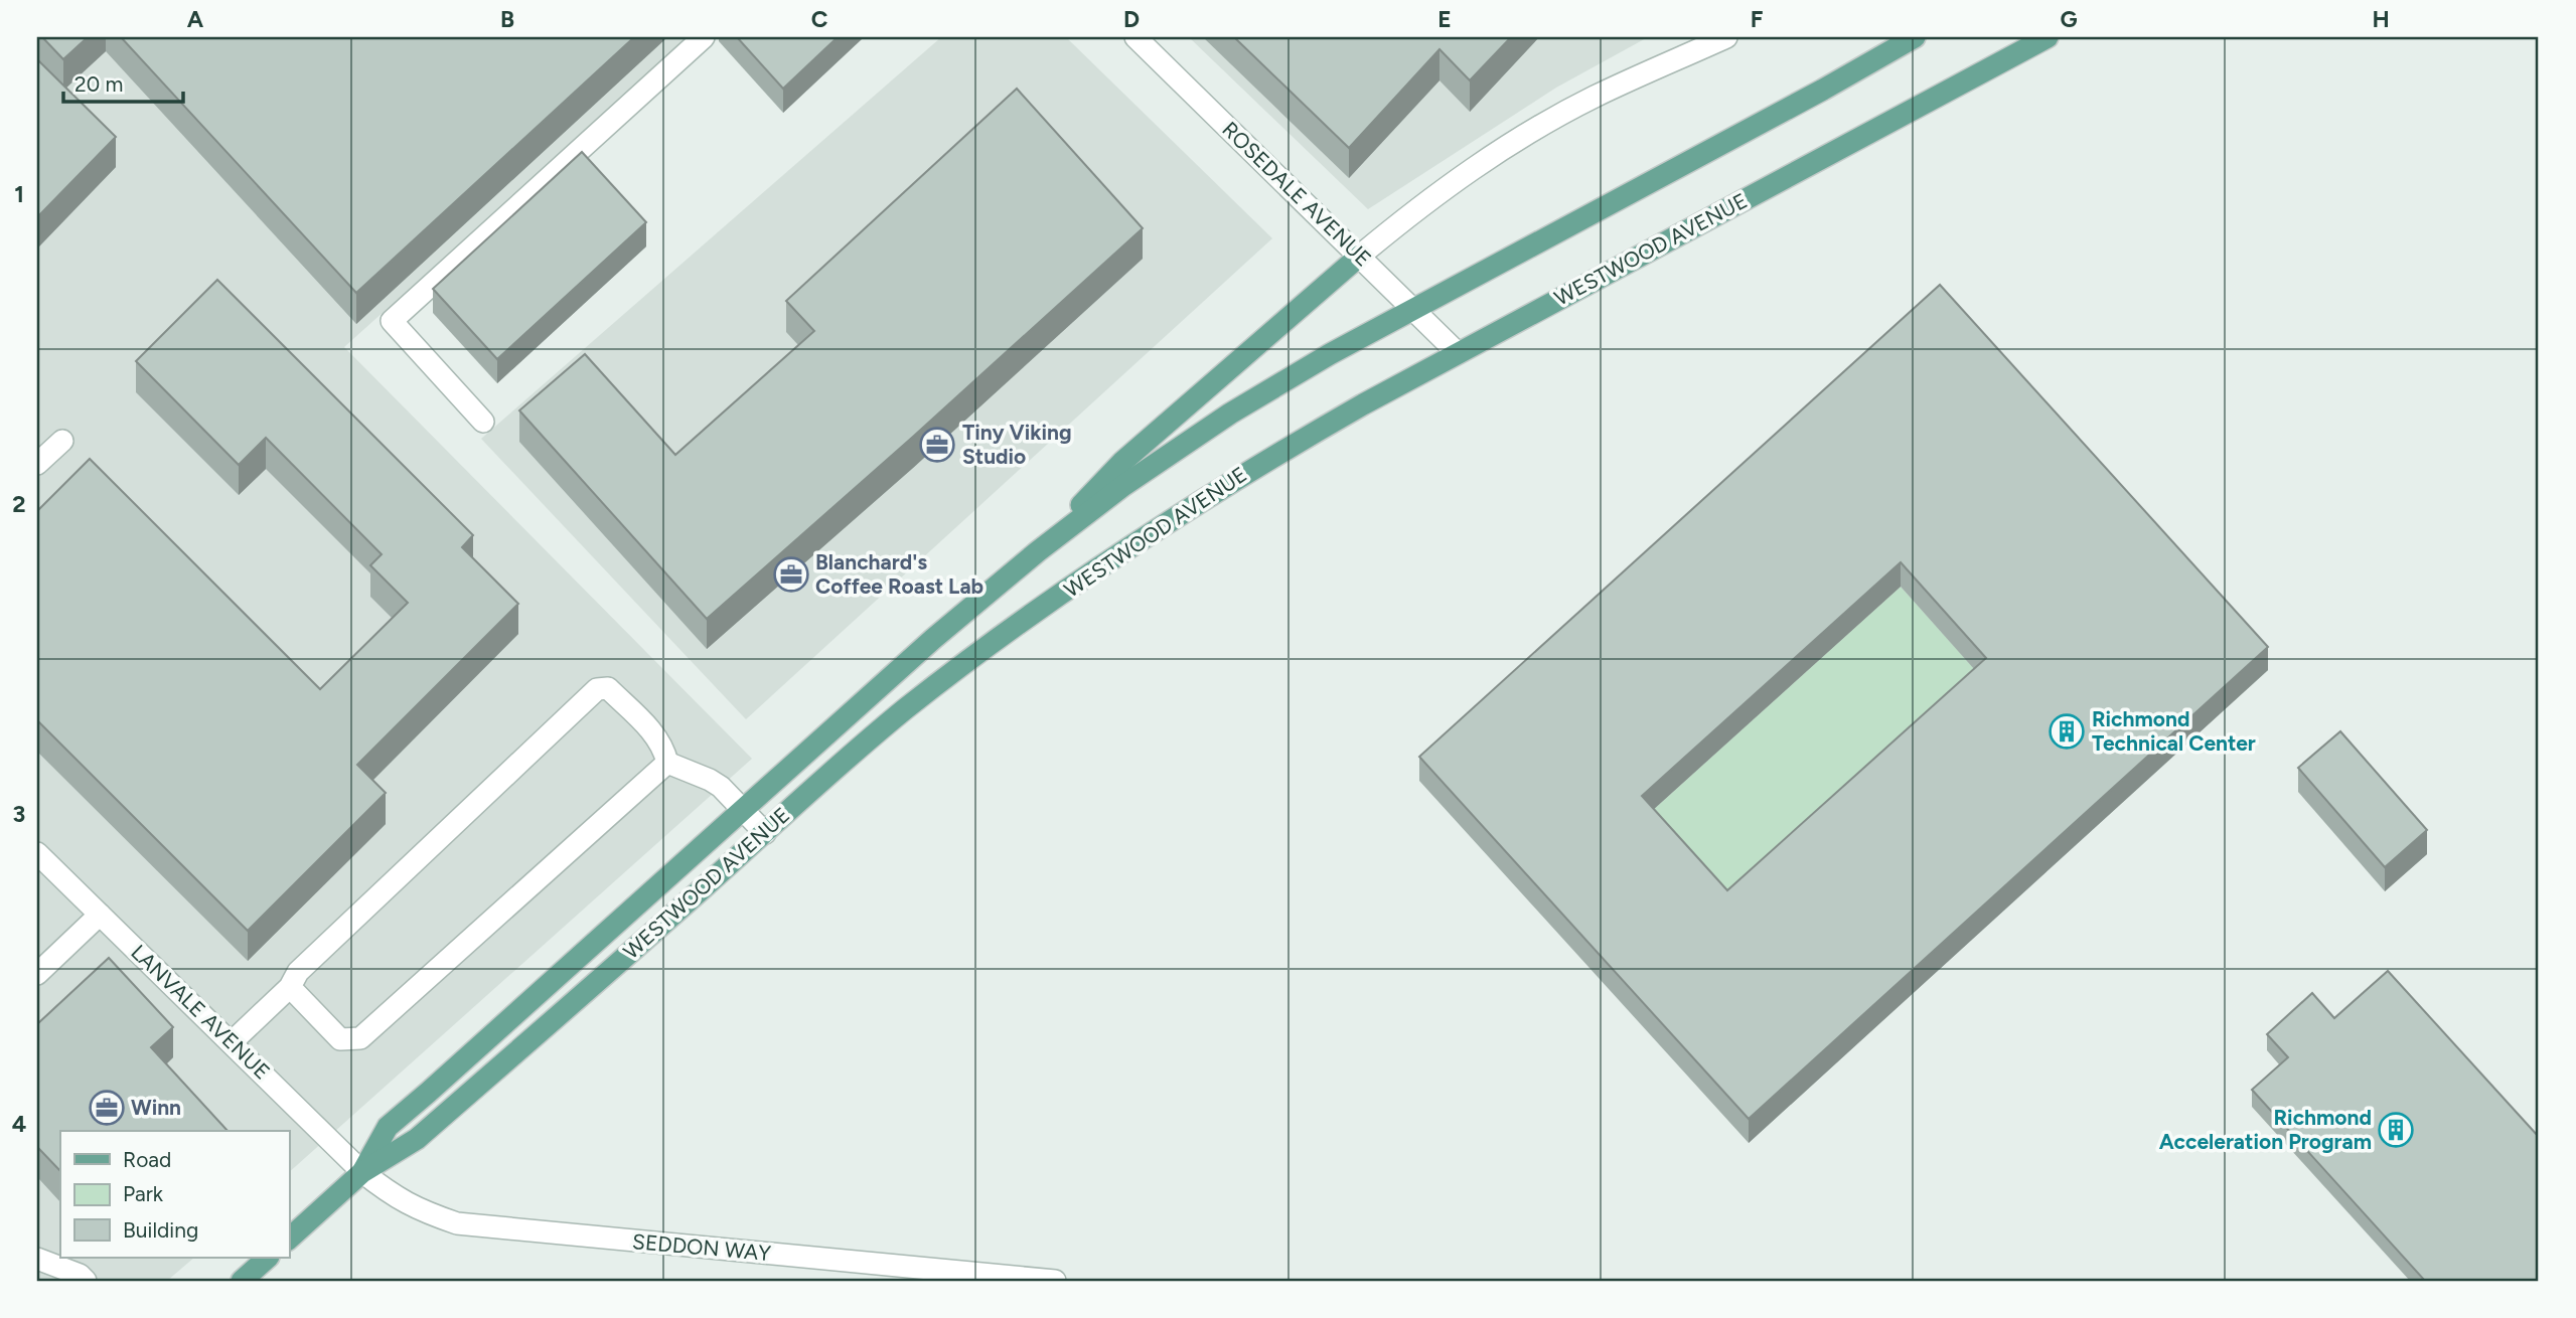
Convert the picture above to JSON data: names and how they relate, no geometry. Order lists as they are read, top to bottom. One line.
{"streets":{"main road":["WESTWOOD AVENUE"],"street":["ROSEDALE AVENUE","LANVALE AVENUE","SEDDON WAY"]},"crossings":[["ROSEDALE AVENUE","WESTWOOD AVENUE"],["WESTWOOD AVENUE","LANVALE AVENUE"],["WESTWOOD AVENUE","SEDDON WAY"],["LANVALE AVENUE","SEDDON WAY"]],"places":{"office":["Tiny Viking Studio","Blanchard's Coffee Roast Lab","Winn"],"building":["Richmond Technical Center","Richmond Acceleration Program"]},"legend":["Road","Park","Building"],"scale_bar":"20 m","grid":{"columns":["A","B","C","D","E","F","G","H"],"rows":["1","2","3","4"]}}
